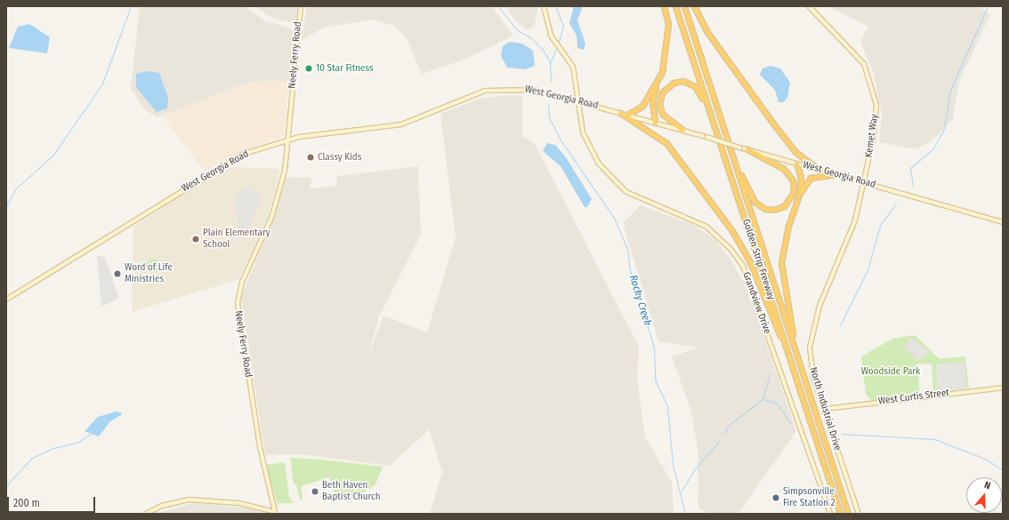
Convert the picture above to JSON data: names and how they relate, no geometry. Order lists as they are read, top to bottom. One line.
{"streets":{"highway":["Golden Strip Freeway"],"street":["Neely Ferry Road","West Georgia Road","Kemet Way","Grandview Drive","West Curtis Street","North Industrial Drive"]},"crossings":[["Neely Ferry Road","West Georgia Road"],["West Georgia Road","Kemet Way"],["West Georgia Road","Grandview Drive"],["West Georgia Road","North Industrial Drive"],["Kemet Way","North Industrial Drive"],["West Curtis Street","North Industrial Drive"]],"water":["Rocky Creek"],"parks":["Woodside Park"],"places":["10 Star Fitness","Classy Kids","Plain Elementary School","Word of Life Ministries","Beth Haven Baptist Church","Simpsonville Fire Station 2"],"scale_bar":"200 m","north":"top"}
